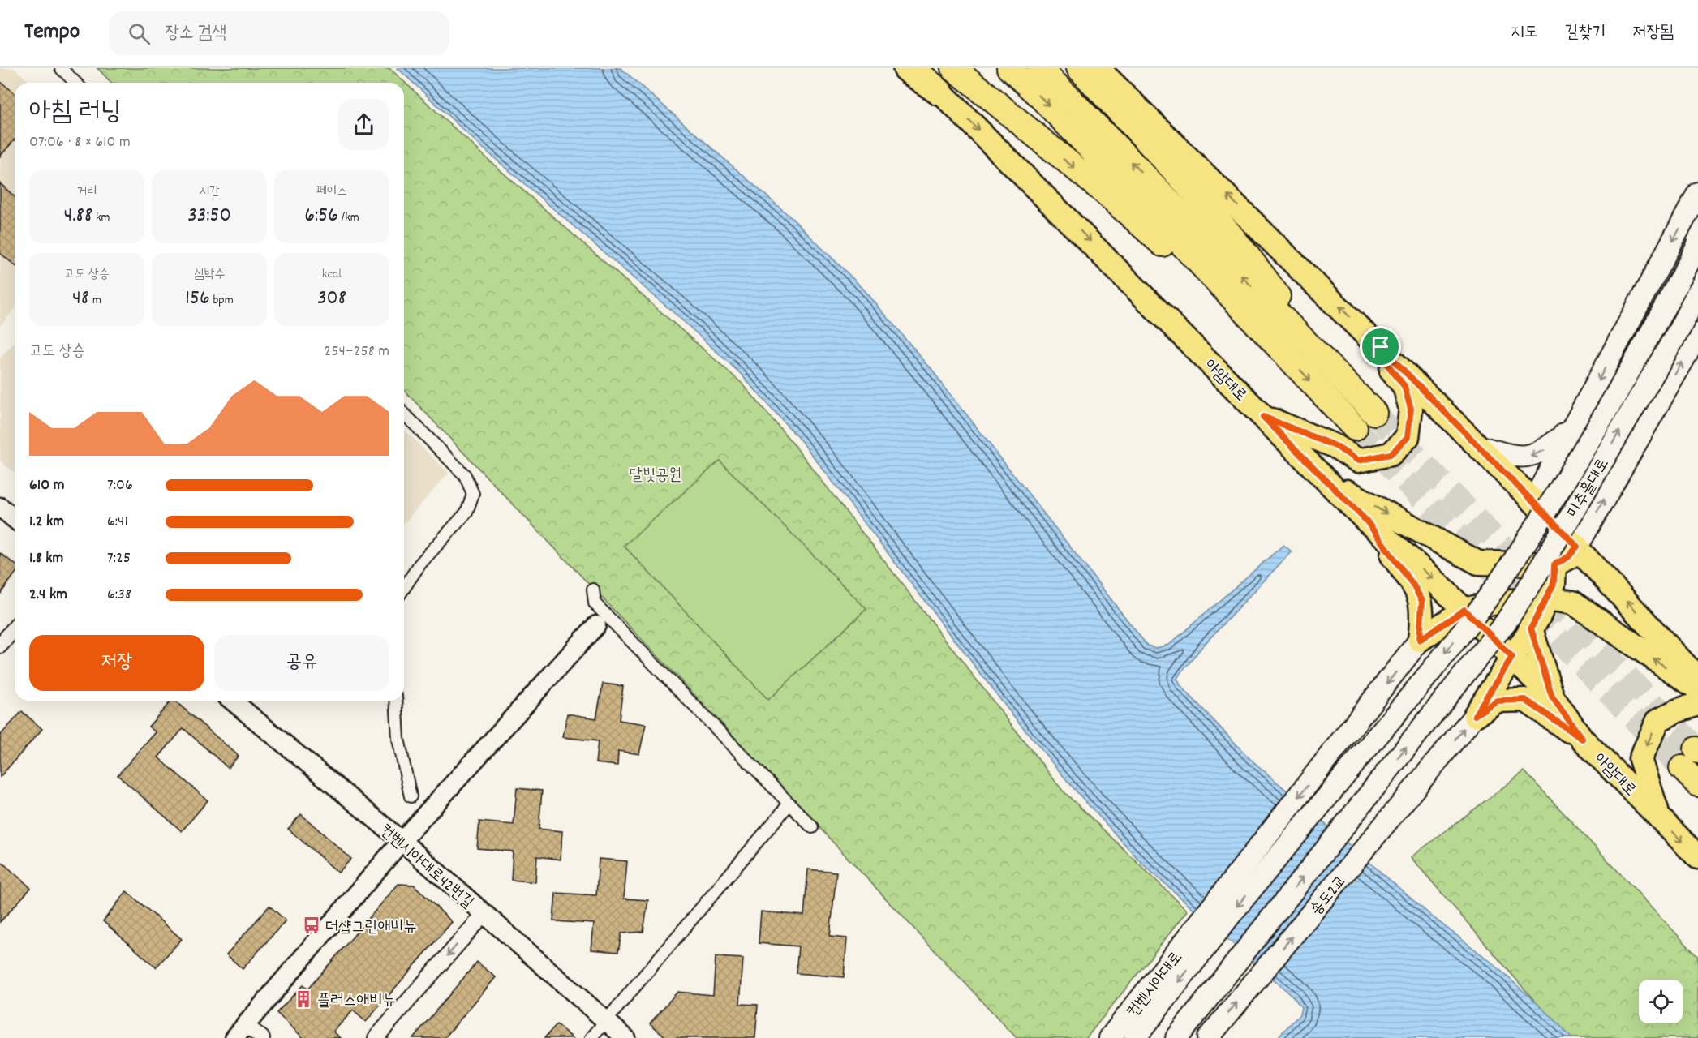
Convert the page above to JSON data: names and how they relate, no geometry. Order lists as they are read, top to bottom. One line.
{"streets":{"main road":["아암대로","미추홀대로","송도2교","컨벤시아대로"],"street":["컨벤시아대로42번길"]},"crossings":[["미추홀대로","송도2교"]],"parks":["달빛공원"],"places":{"bus stop":["더샵그린애비뉴"],"building":["플러스애비뉴"]},"page":{"header":"Tempo","search":"장소 검색","nav":["지도","길찾기","저장됨"],"heading":["아침 러닝","07:06 · 8 × 610 m"],"stats":[["거리","4.88 km"],["시간","33:50"],["페이스","6:56 /km"],["고도 상승","48 m"],["심박수","156 bpm"],["kcal","308"]],"chart":["고도 상승","254–258 m"],"list":[{"name":"610 m","note":"7:06"},{"name":"1.2 km","note":"6:41"},{"name":"1.8 km","note":"7:25"},{"name":"2.4 km","note":"6:38"}],"buttons":["저장","공유"]}}
